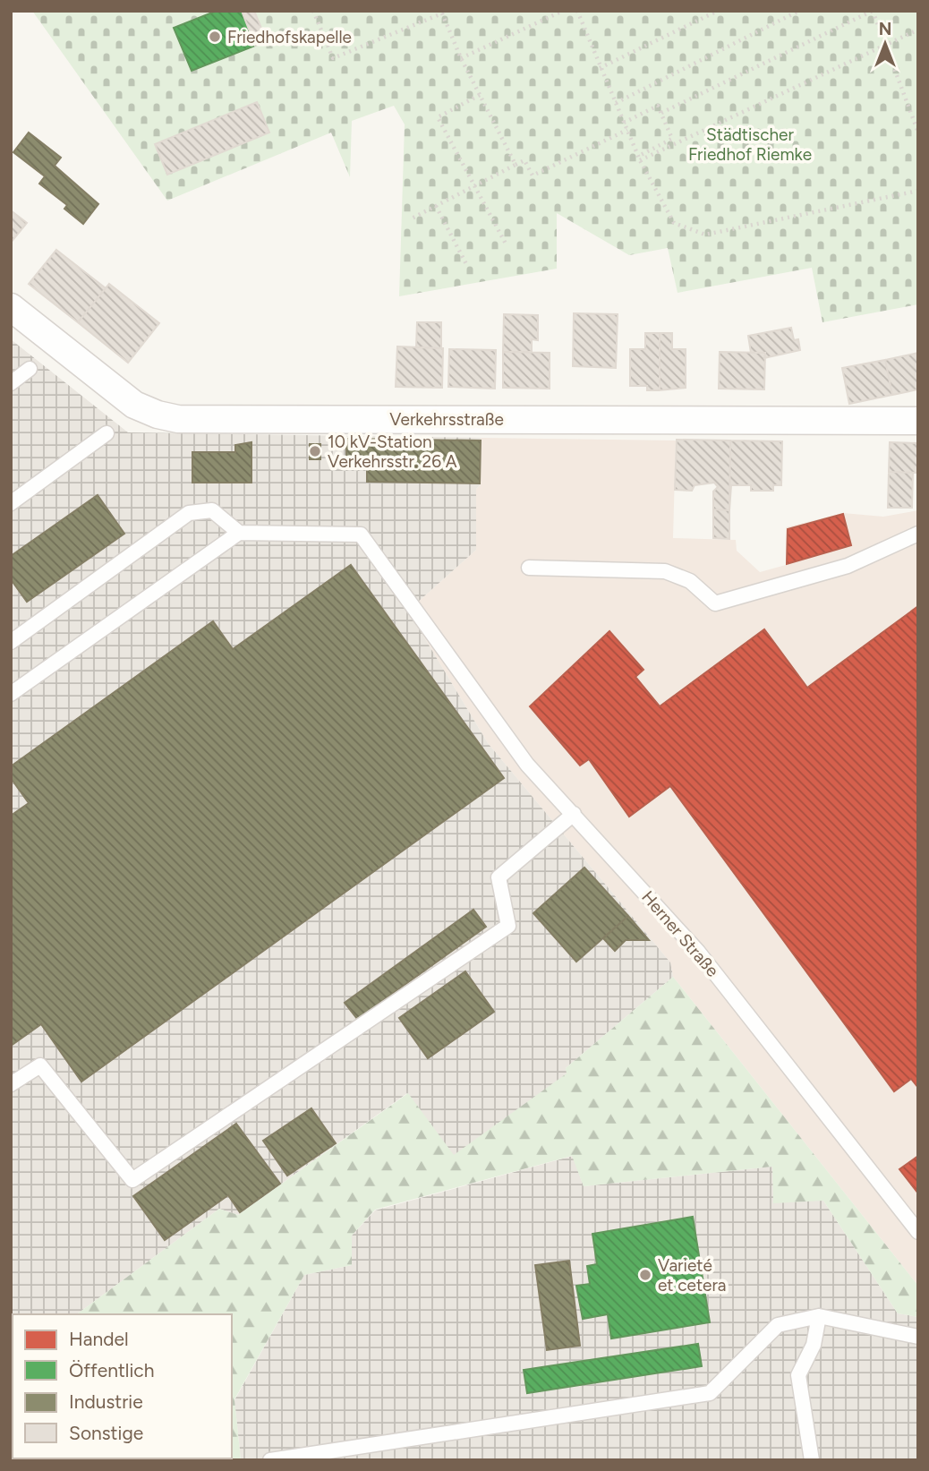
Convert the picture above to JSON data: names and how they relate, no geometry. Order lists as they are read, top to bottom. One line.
{"streets":{"street":["Verkehrsstraße"],"lane":["Herner Straße"]},"parks":["Städtischer Friedhof Riemke"],"places":["Friedhofskapelle","10 kV-Station Verkehrsstr. 26 A","Varieté et cetera"],"legend":["Handel","Öffentlich","Industrie","Sonstige"],"north":"top"}
